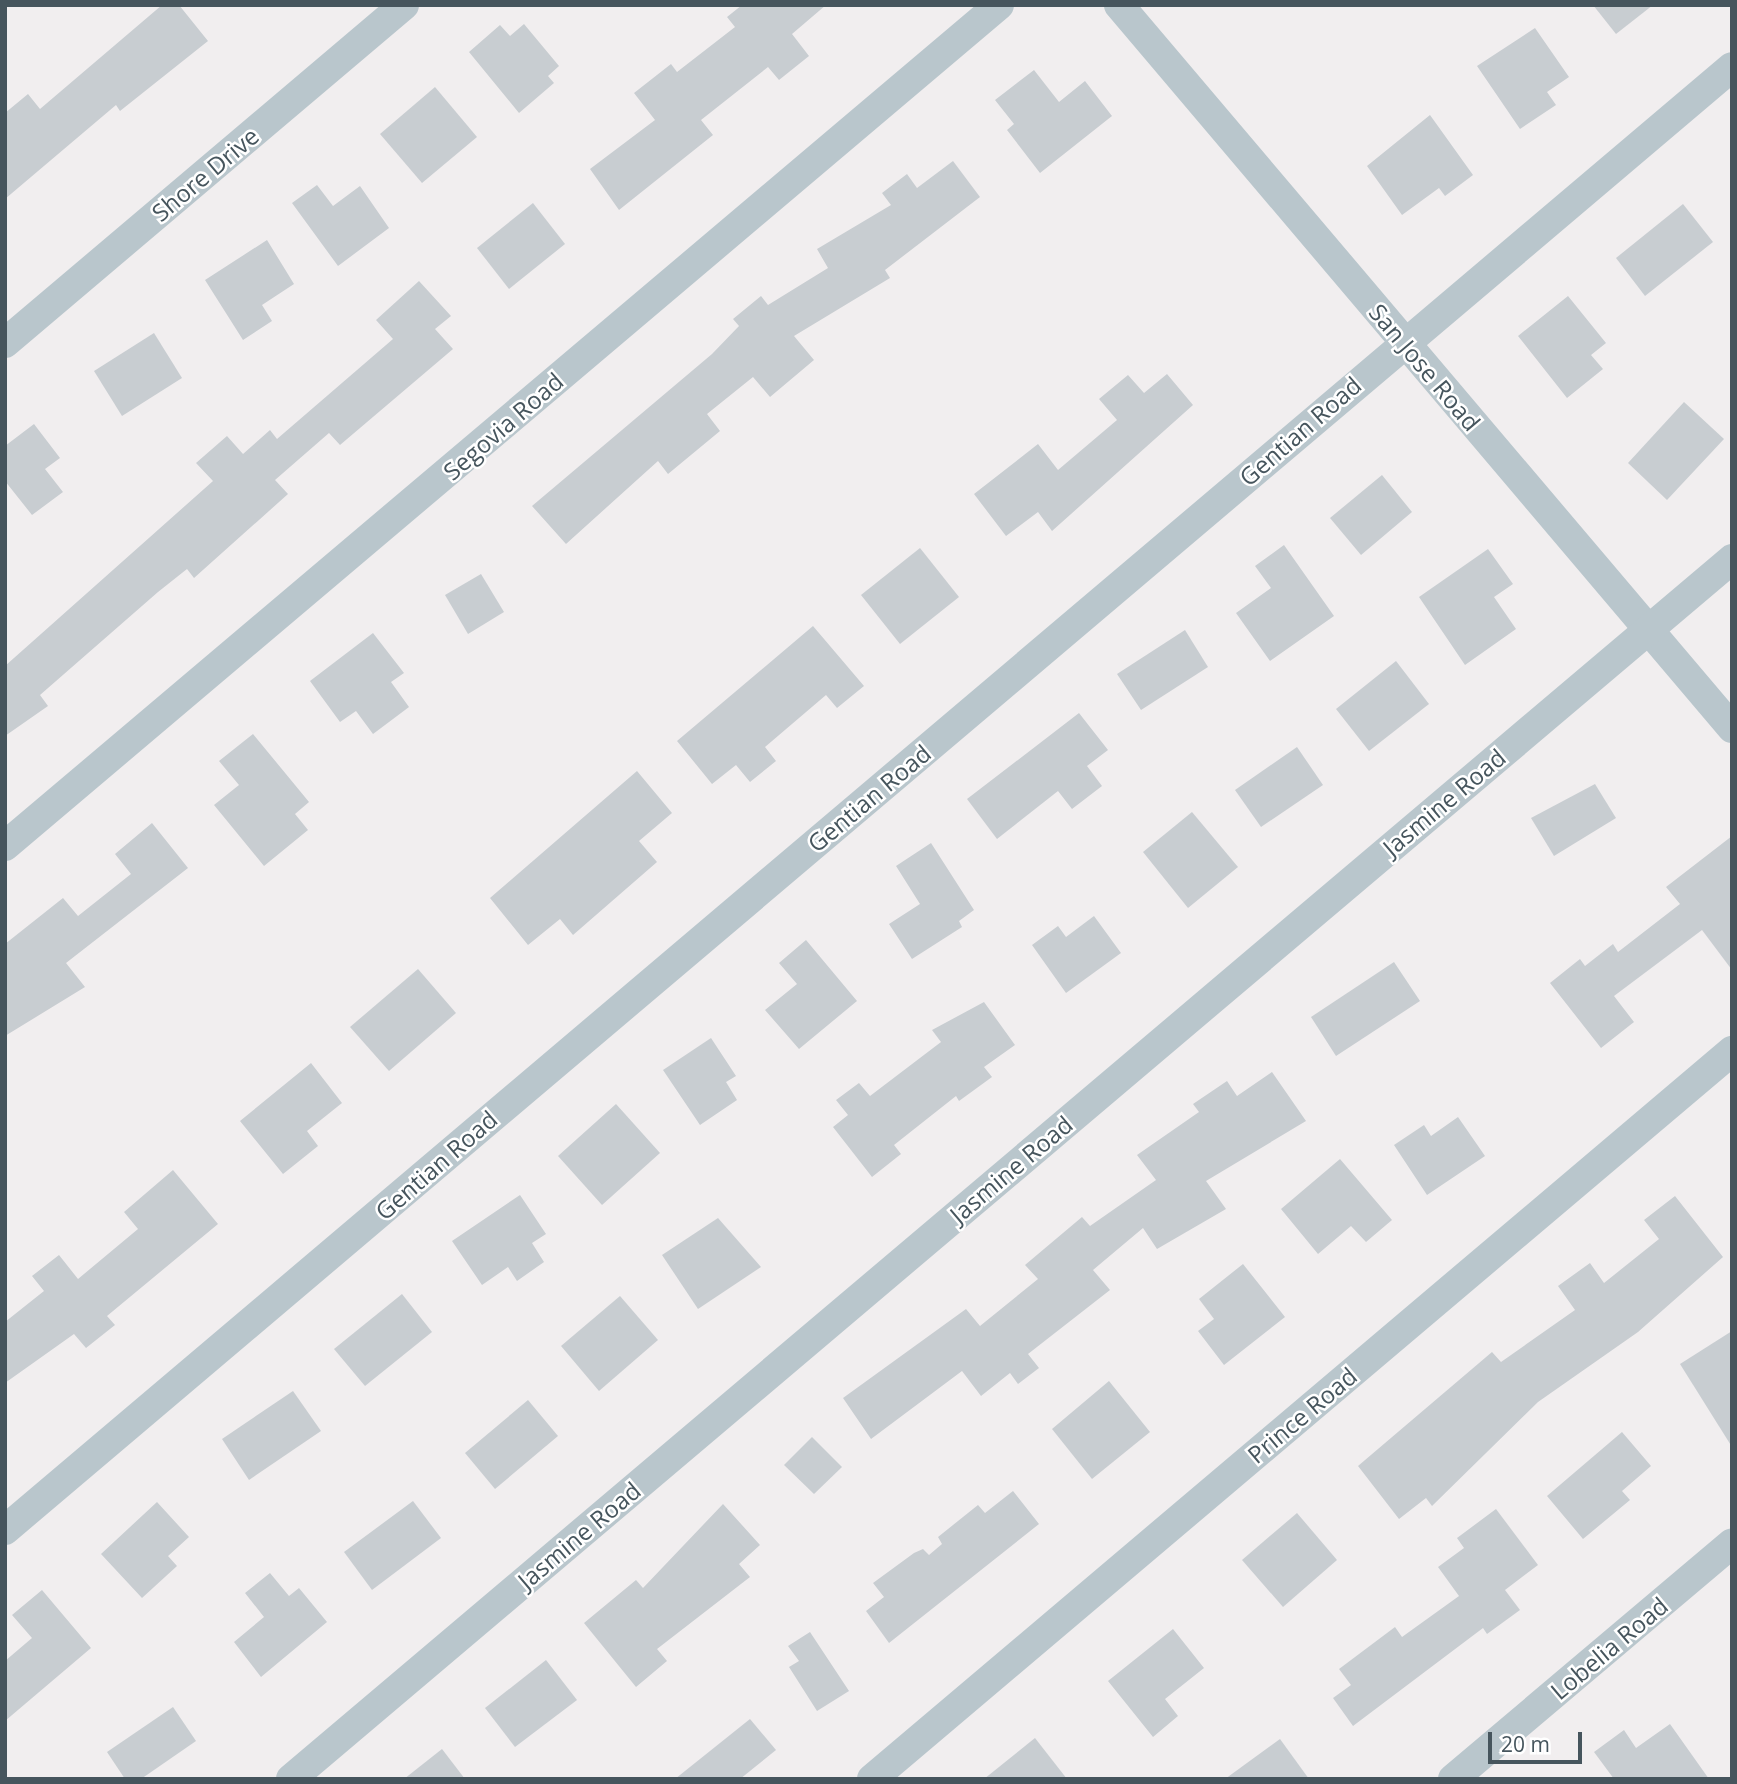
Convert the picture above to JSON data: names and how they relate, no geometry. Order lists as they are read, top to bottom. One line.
{"streets":{"street":["Shore Drive","San Jose Road","Segovia Road","Gentian Road","Jasmine Road","Prince Road","Lobelia Road"]},"crossings":[["San Jose Road","Gentian Road"],["San Jose Road","Jasmine Road"]],"scale_bar":"20 m"}
